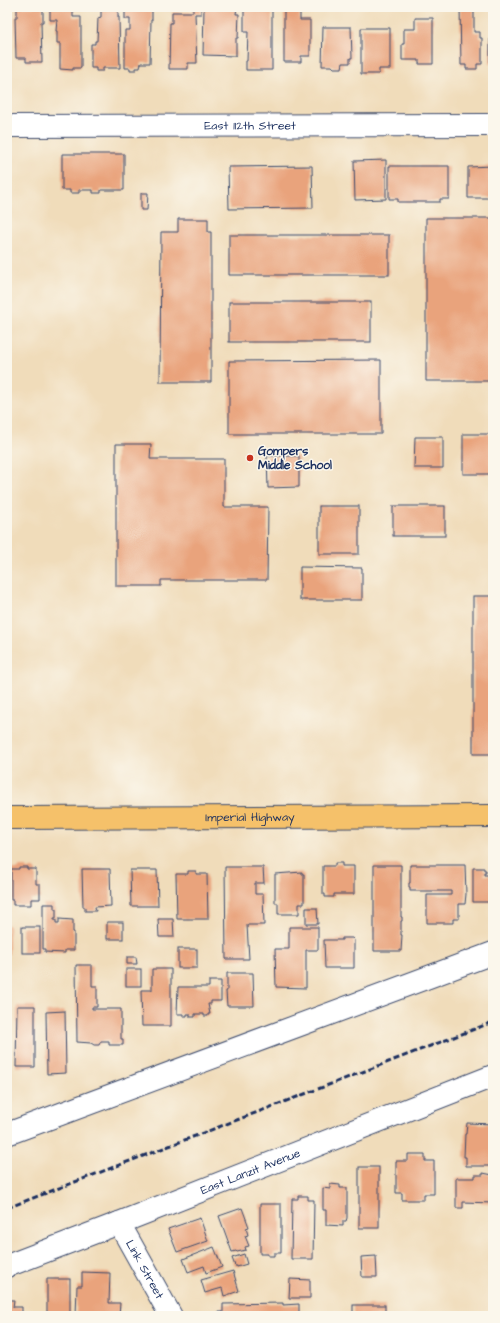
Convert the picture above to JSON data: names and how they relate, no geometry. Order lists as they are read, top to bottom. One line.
{"streets":{"main road":["Imperial Highway"],"street":["East 112th Street","East Lanzit Avenue","Link Street"]},"crossings":[["East Lanzit Avenue","Link Street"]],"places":["Gompers Middle School"]}
